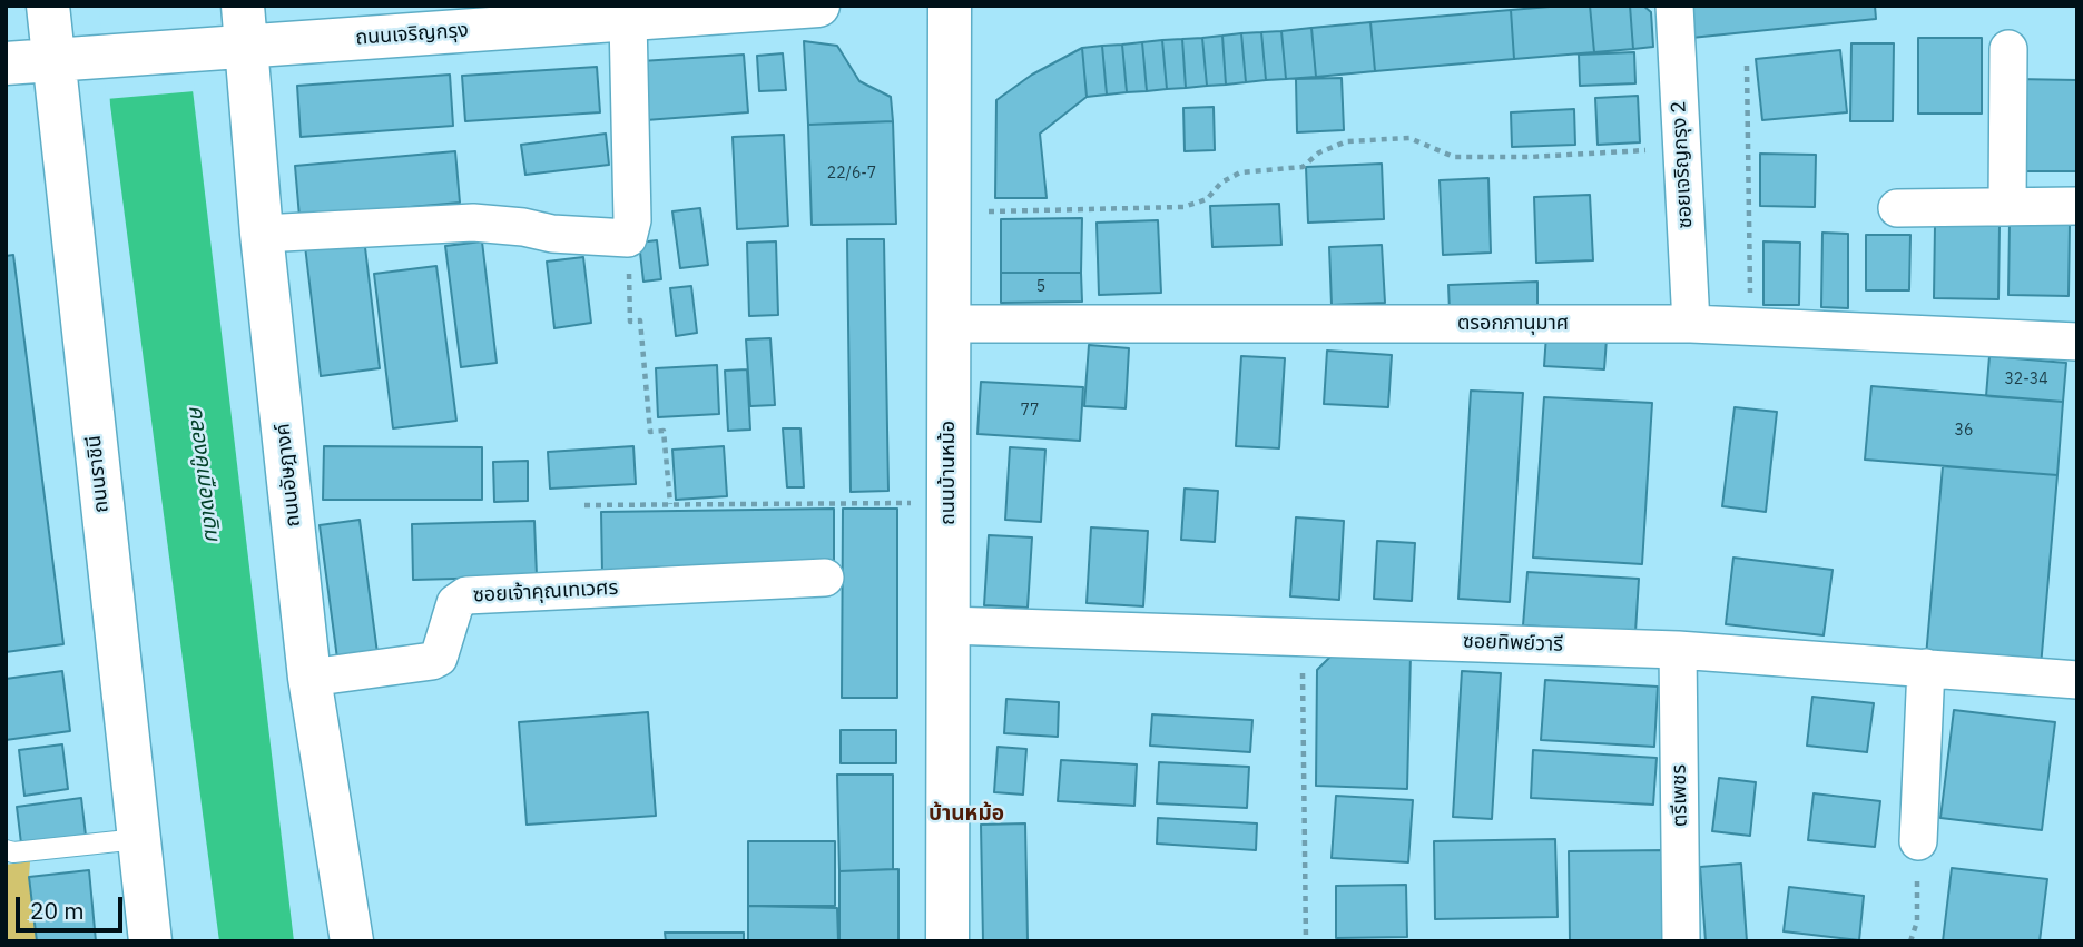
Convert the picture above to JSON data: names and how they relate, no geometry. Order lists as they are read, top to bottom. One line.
{"streets":{"street":["ถนนเจริญกรุง","ซอยเจริญกรุง 2","ตรอกภานุมาศ","ถนนบ้านหม้อ","ถนนราชินี","ถนนอัษฎางค์","ซอยเจ้าคุณเทเวศร","ซอยทิพย์วารี","ตรีเพชร"]},"crossings":[["ถนนเจริญกรุง","ถนนราชินี"],["ถนนเจริญกรุง","ถนนอัษฎางค์"],["ซอยเจริญกรุง 2","ตรอกภานุมาศ"],["ตรอกภานุมาศ","ถนนบ้านหม้อ"],["ถนนบ้านหม้อ","ซอยทิพย์วารี"],["ถนนอัษฎางค์","ซอยเจ้าคุณเทเวศร"],["ซอยทิพย์วารี","ตรีเพชร"]],"districts":["บ้านหม้อ"],"water":["คลองคูเมืองเดิม"],"house_numbers":["22/6-7","5","32-34","77","36"],"scale_bar":"20 m"}
